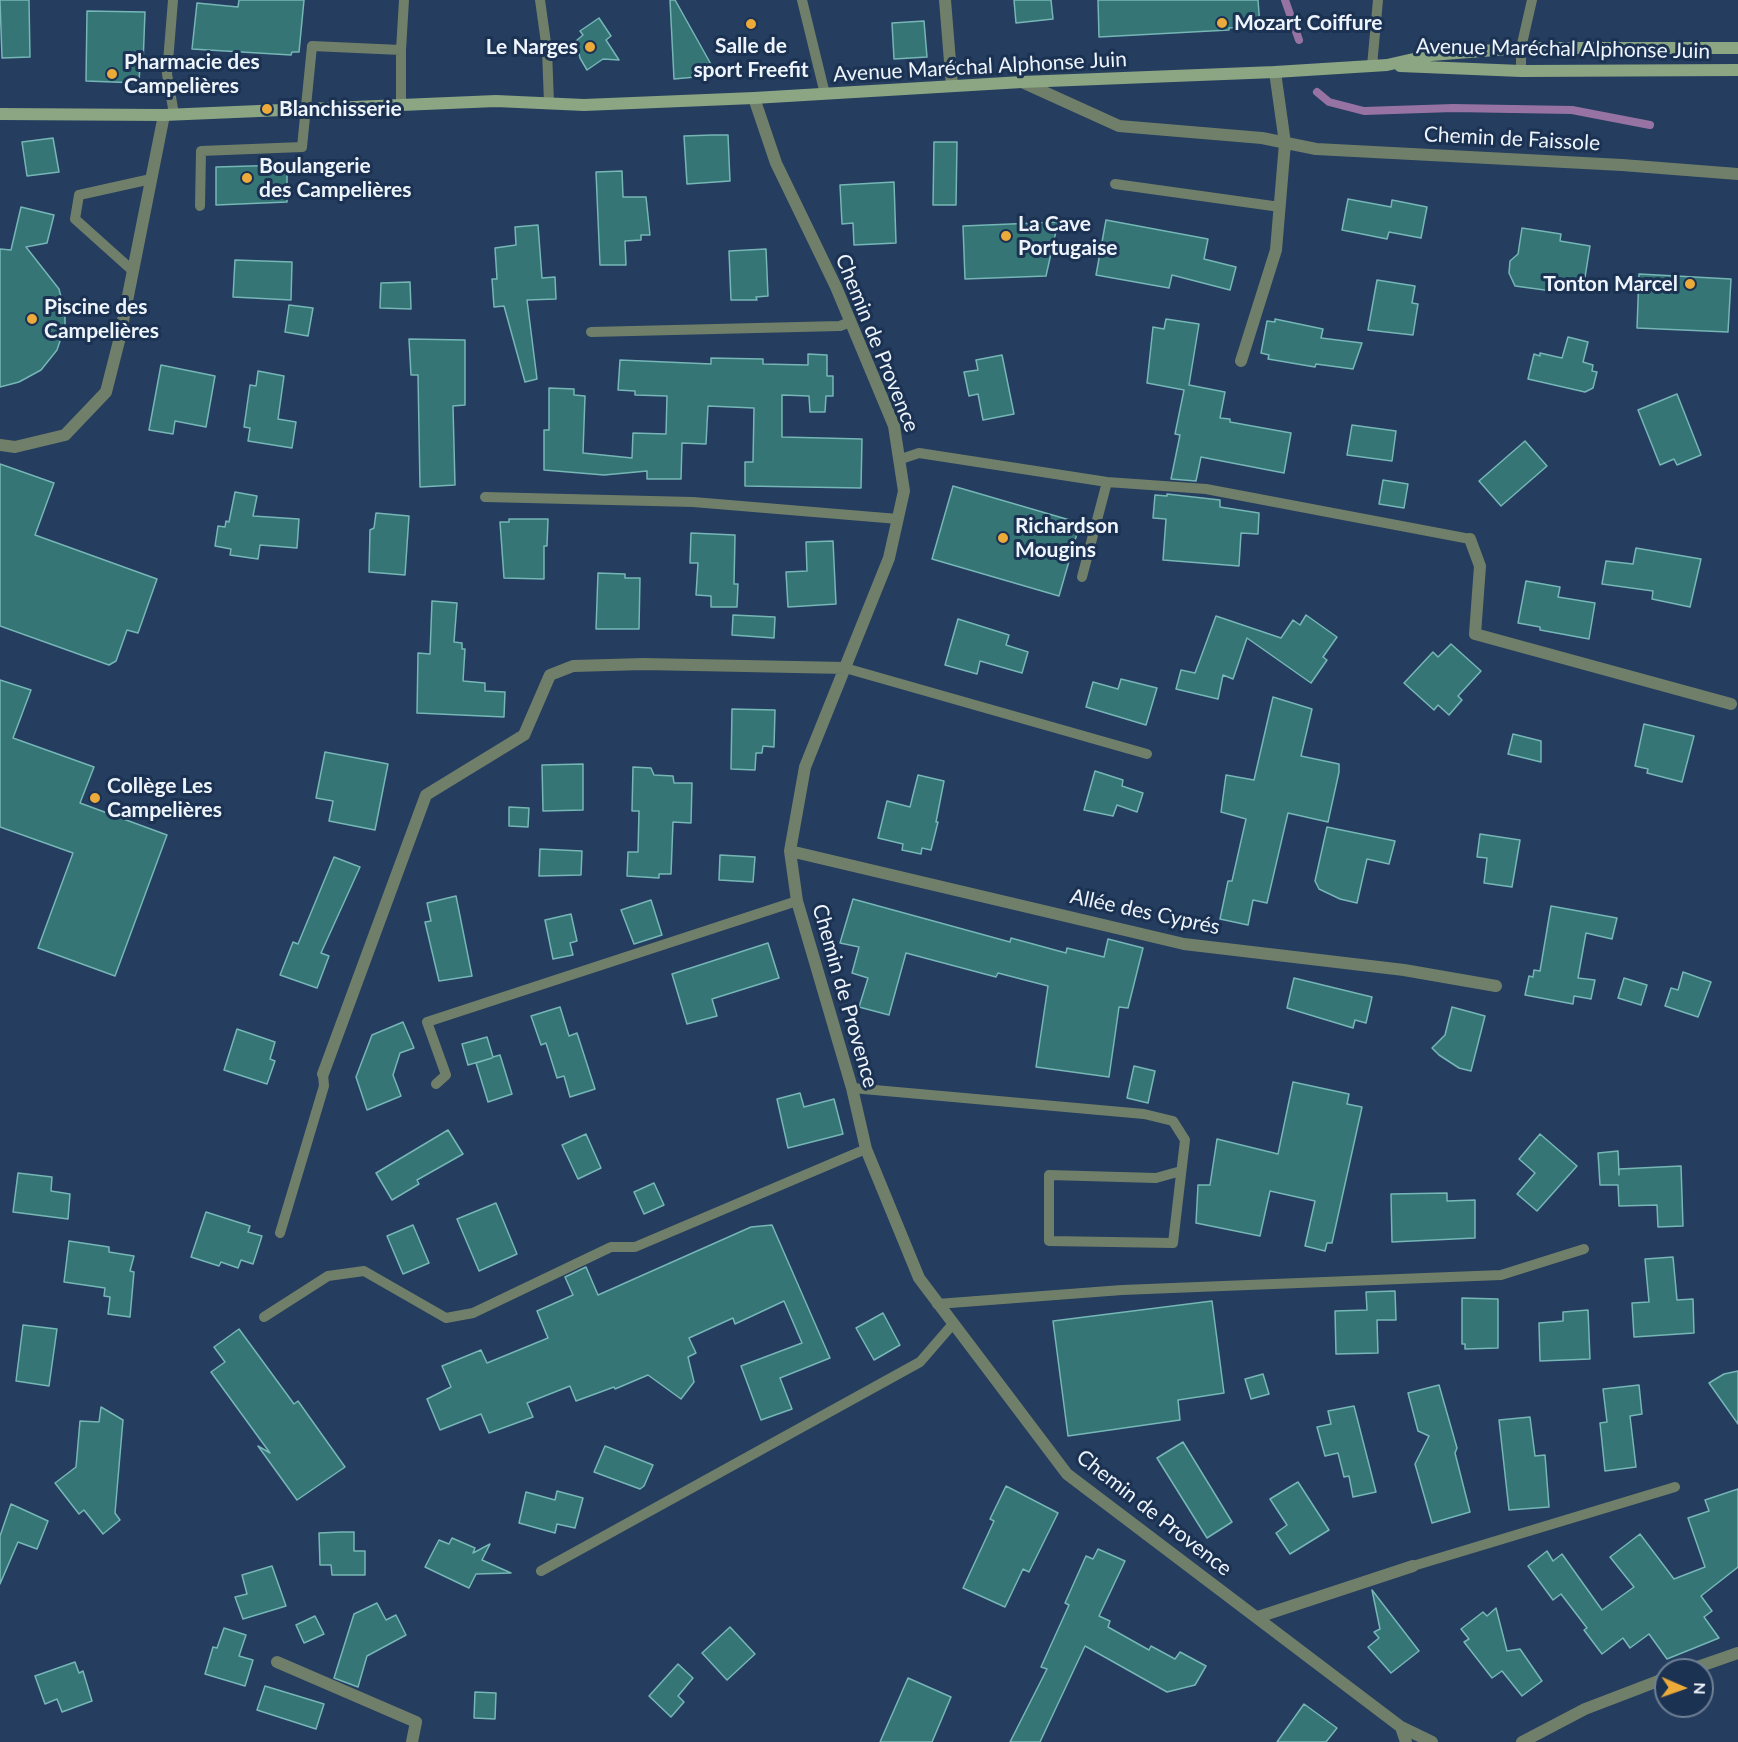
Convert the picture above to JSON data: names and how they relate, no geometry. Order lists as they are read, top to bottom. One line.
{"streets":{"main road":["Avenue Maréchal Alphonse Juin"],"street":["Chemin de Faissole","Chemin de Provence","Allée des Cyprés"]},"crossings":[["Avenue Maréchal Alphonse Juin","Chemin de Faissole"],["Avenue Maréchal Alphonse Juin","Chemin de Provence"],["Chemin de Provence","Allée des Cyprés"]],"places":["Mozart Coiffure","Salle de sport Freefit","Le Narges","Pharmacie des Campelières","Blanchisserie","Boulangerie des Campelières","La Cave Portugaise","Tonton Marcel","Piscine des Campelières","Richardson Mougins","Collège Les Campelières"],"north":"right"}
